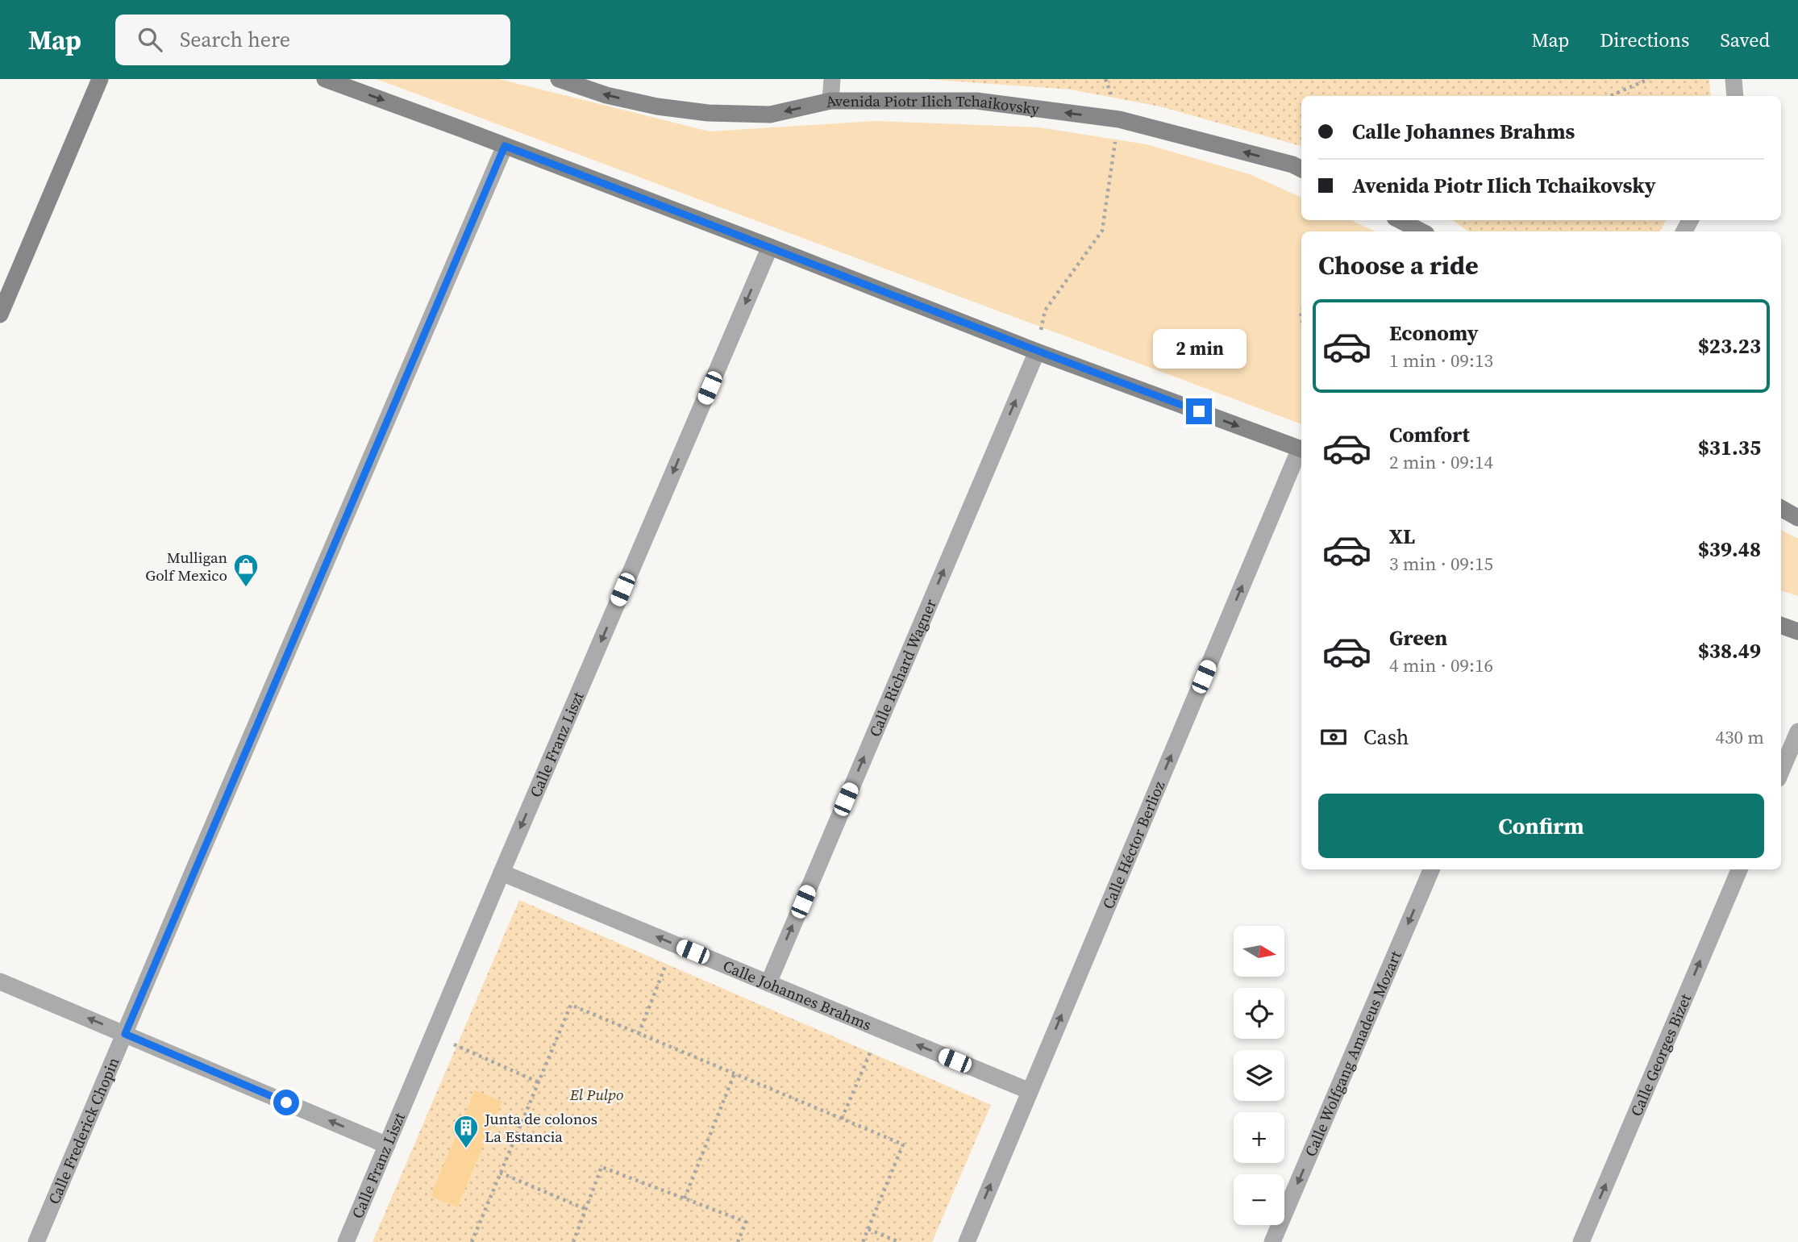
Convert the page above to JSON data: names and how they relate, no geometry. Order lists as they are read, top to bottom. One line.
{"streets":{"street":["Avenida Piotr Ilich Tchaikovsky","Calle Richard Wagner","Calle Franz Liszt","Calle Héctor Berlioz","Calle Johannes Brahms","Calle Wolfgang Amadeus Mozart","Calle Georges Bizet","Calle Frederick Chopin"]},"crossings":[["Calle Richard Wagner","Calle Johannes Brahms"],["Calle Franz Liszt","Calle Johannes Brahms"],["Calle Héctor Berlioz","Calle Johannes Brahms"]],"one_way":["Calle Richard Wagner","Calle Franz Liszt","Calle Héctor Berlioz","Calle Johannes Brahms","Calle Wolfgang Amadeus Mozart","Calle Georges Bizet"],"parks":["El Pulpo"],"places":{"shop":["Mulligan Golf Mexico"],"building":["Junta de colonos La Estancia"]},"north":"right","page":{"header":"Map","search":"Search here","nav":["Map","Directions","Saved"],"banner":["Calle Johannes Brahms","Avenida Piotr Ilich Tchaikovsky"],"heading":"Choose a ride","list":[{"name":"Economy","note":"1 min · 09:13","value":"$23.23"},{"name":"Comfort","note":"2 min · 09:14","value":"$31.35"},{"name":"XL","note":"3 min · 09:15","value":"$39.48"},{"name":"Green","note":"4 min · 09:16","value":"$38.49"}],"bubble":"2 min","pay":["Cash","430 m"],"buttons":"Confirm","map_buttons":["+","−"]}}
